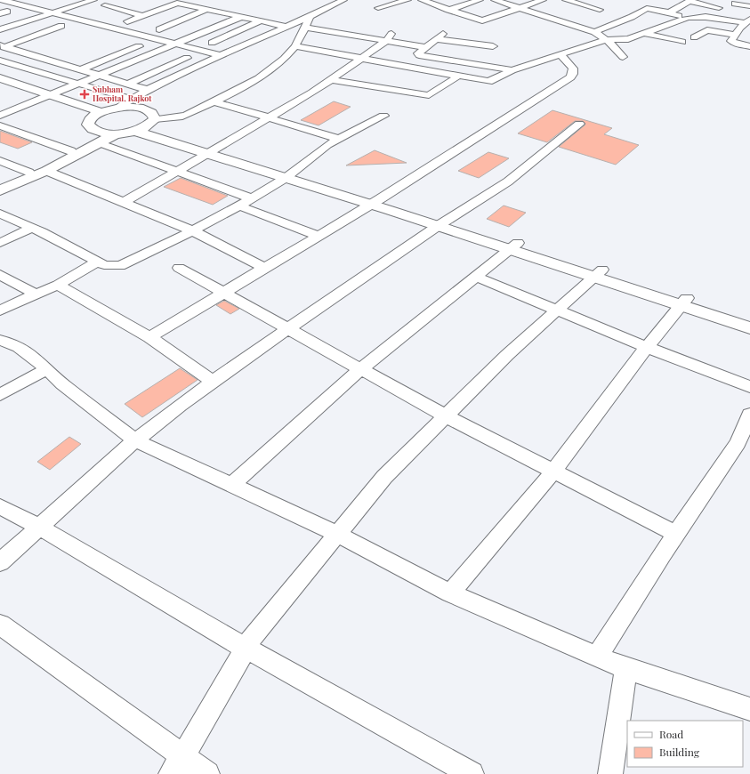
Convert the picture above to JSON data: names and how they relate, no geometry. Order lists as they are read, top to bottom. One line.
{"places":{"health":["Subham Hospital, Rajkot"]},"legend":["Road","Building"]}
